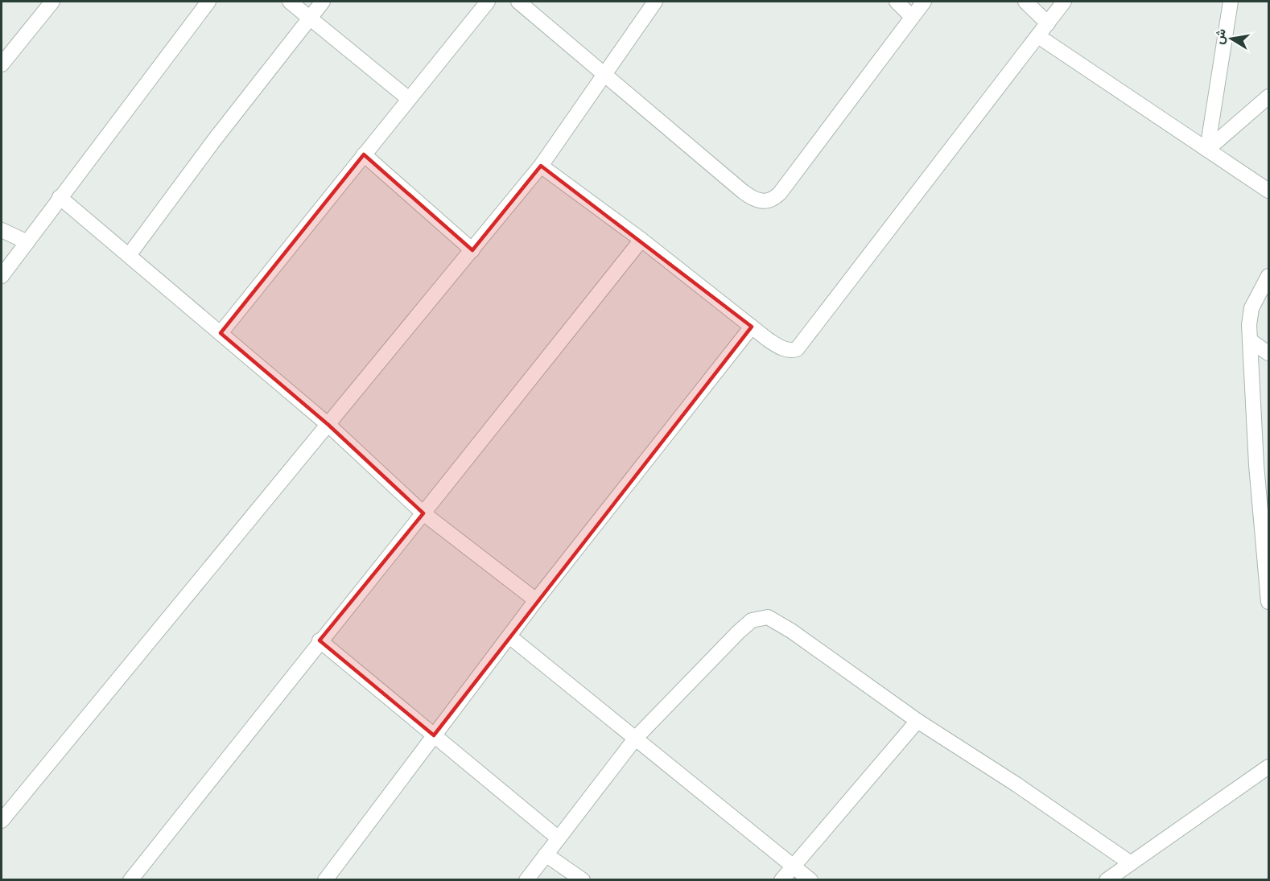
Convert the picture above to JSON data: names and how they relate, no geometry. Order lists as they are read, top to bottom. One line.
{"north":"left"}
